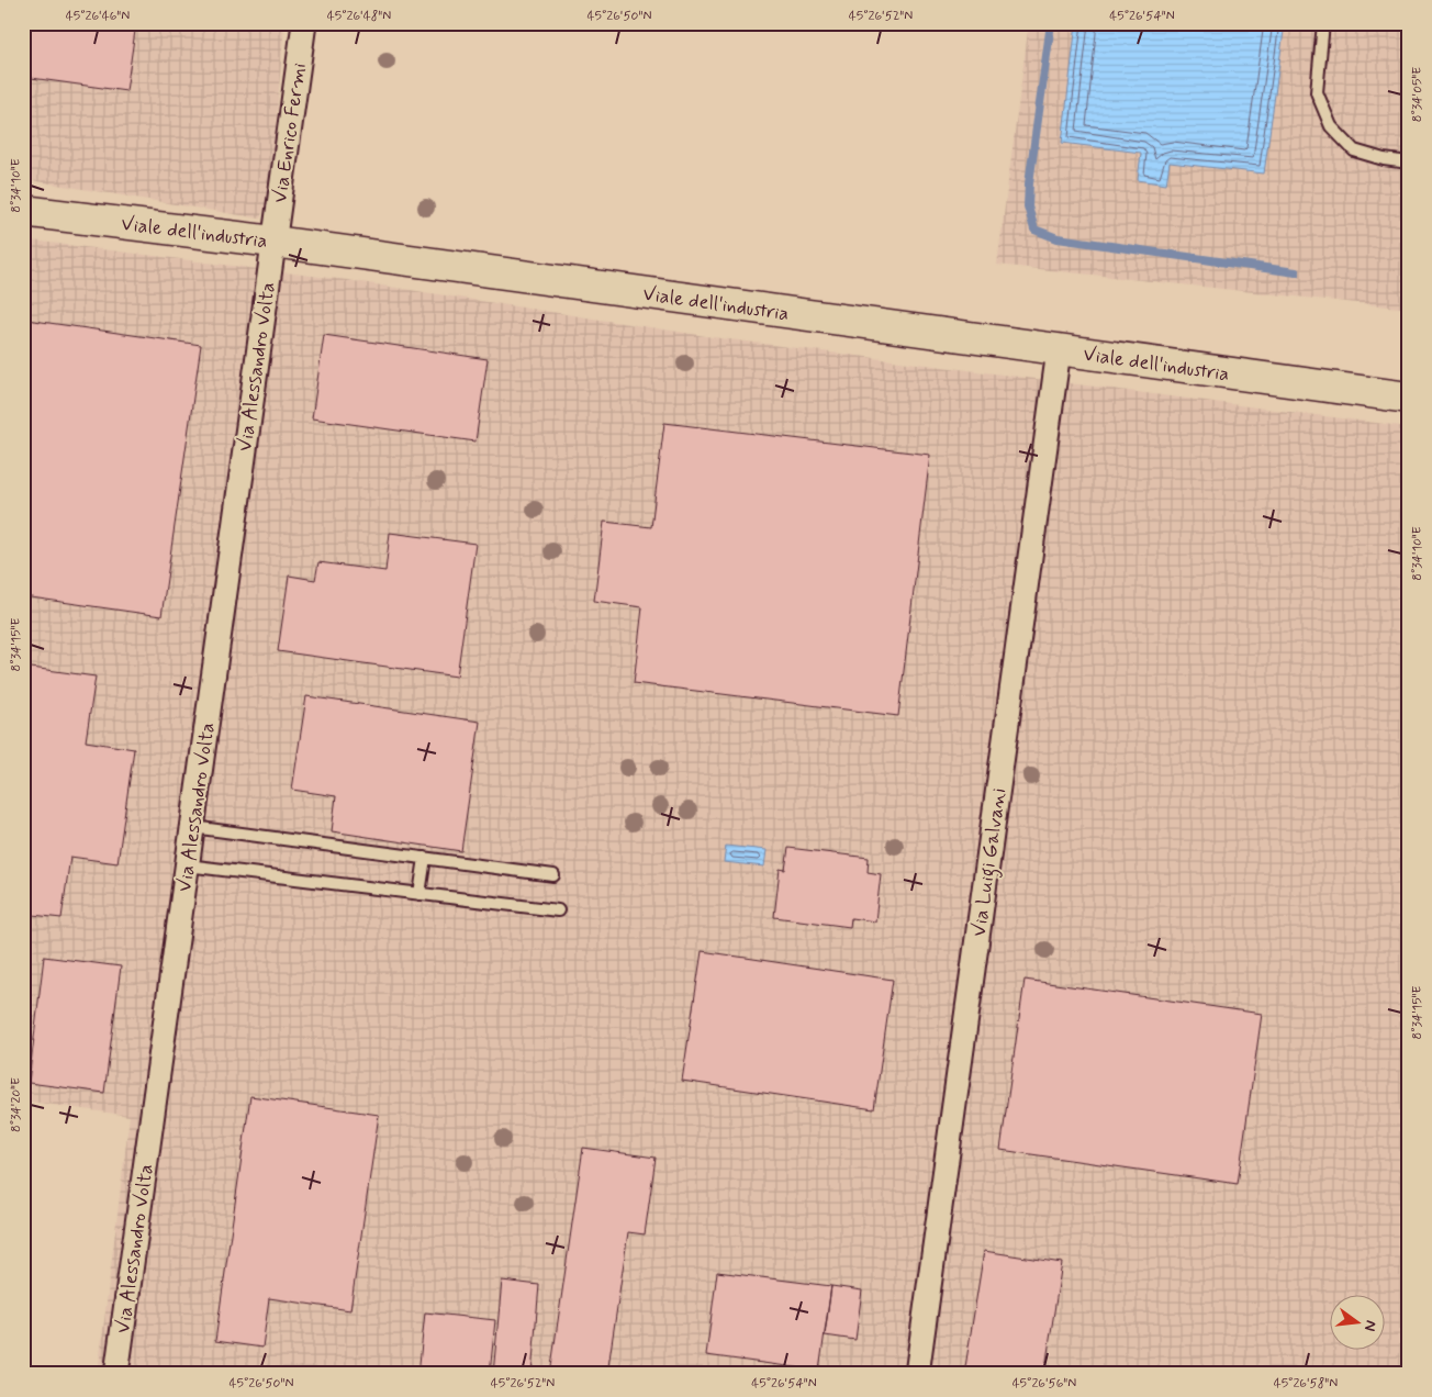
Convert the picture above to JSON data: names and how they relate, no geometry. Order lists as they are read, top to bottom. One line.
{"streets":{"main road":["Viale dell'industria"],"street":["Via Enrico Fermi","Via Alessandro Volta","Via Luigi Galvani"]},"crossings":[["Via Enrico Fermi","Viale dell'industria"],["Via Enrico Fermi","Via Alessandro Volta"],["Viale dell'industria","Via Alessandro Volta"],["Viale dell'industria","Via Luigi Galvani"]],"north":"right","coordinates":["45°26'46\"N","45°26'48\"N","45°26'50\"N","45°26'52\"N","45°26'54\"N","8°34'05\"E","8°34'10\"E","8°34'15\"E","8°34'20\"E","45°26'56\"N","45°26'58\"N"]}
